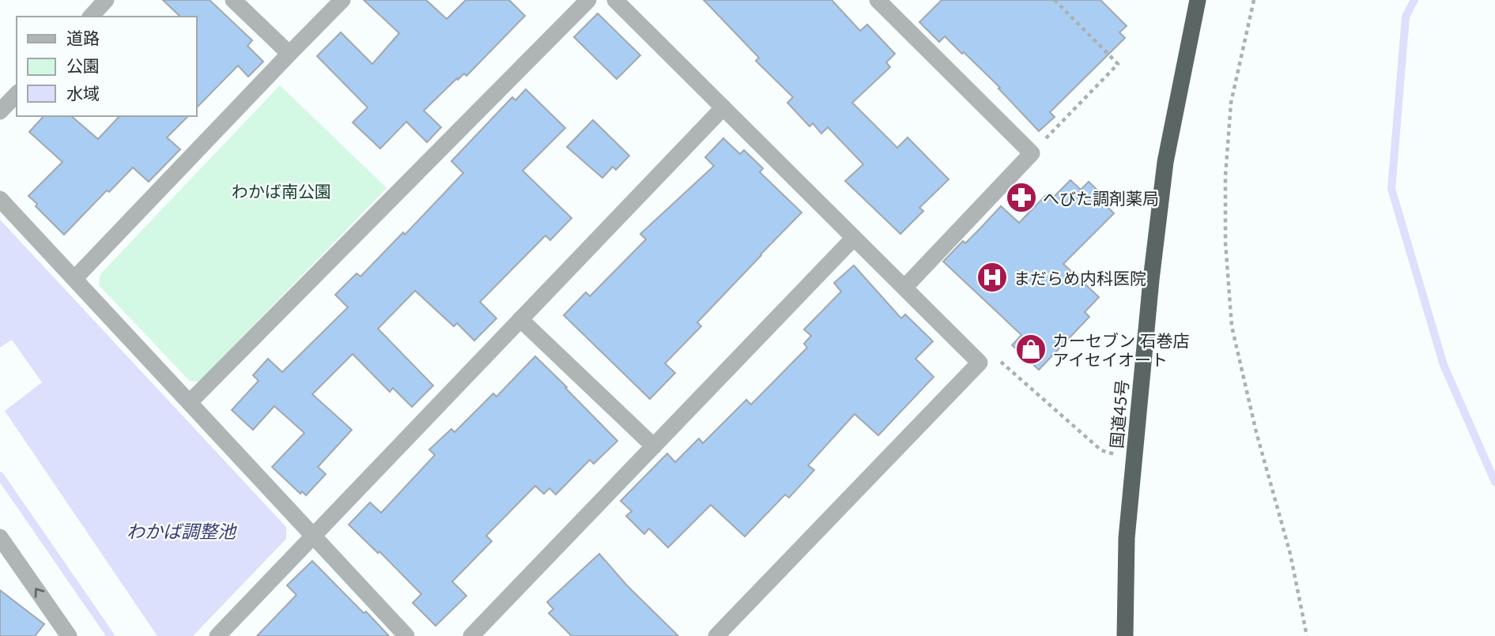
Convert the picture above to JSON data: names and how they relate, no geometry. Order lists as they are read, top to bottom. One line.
{"streets":{"highway":["国道45号"]},"water":["わかば調整池"],"parks":["わかば南公園"],"places":{"pharmacy":["へびた調剤薬局"],"hospital":["まだらめ内科医院"],"shop":["カーセブン 石巻店 アイセイオート"]},"legend":["道路","公園","水域"]}
